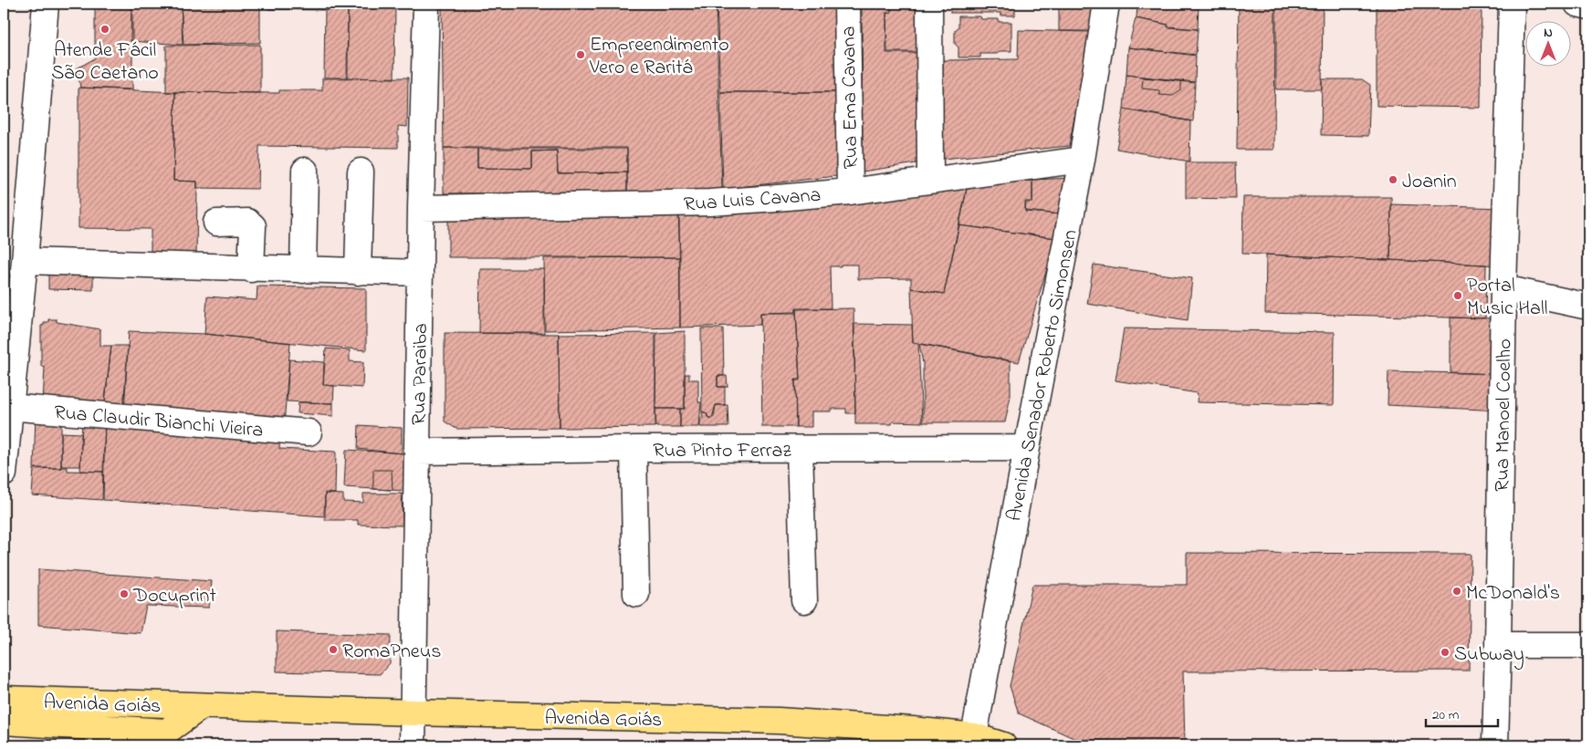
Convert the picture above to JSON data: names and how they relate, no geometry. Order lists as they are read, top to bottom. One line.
{"streets":{"main road":["Avenida Goiás"],"street":["Rua Ema Cavana","Rua Luis Cavana","Rua Paraiba","Avenida Senador Roberto Simonsen","Rua Manoel Coelho","Rua Claudir Bianchi Vieira","Rua Pinto Ferraz"]},"crossings":[["Rua Ema Cavana","Rua Luis Cavana"],["Rua Luis Cavana","Rua Paraiba"],["Rua Luis Cavana","Avenida Senador Roberto Simonsen"],["Rua Paraiba","Rua Pinto Ferraz"],["Rua Paraiba","Avenida Goiás"],["Avenida Senador Roberto Simonsen","Rua Pinto Ferraz"],["Avenida Senador Roberto Simonsen","Avenida Goiás"]],"places":["Atende Fácil São Caetano","Empreendimento Vero e Raritá","Joanin","Portal Music Hall","McDonald's","Docuprint","RomaPneus","Subway"],"scale_bar":"20 m","north":"top"}
